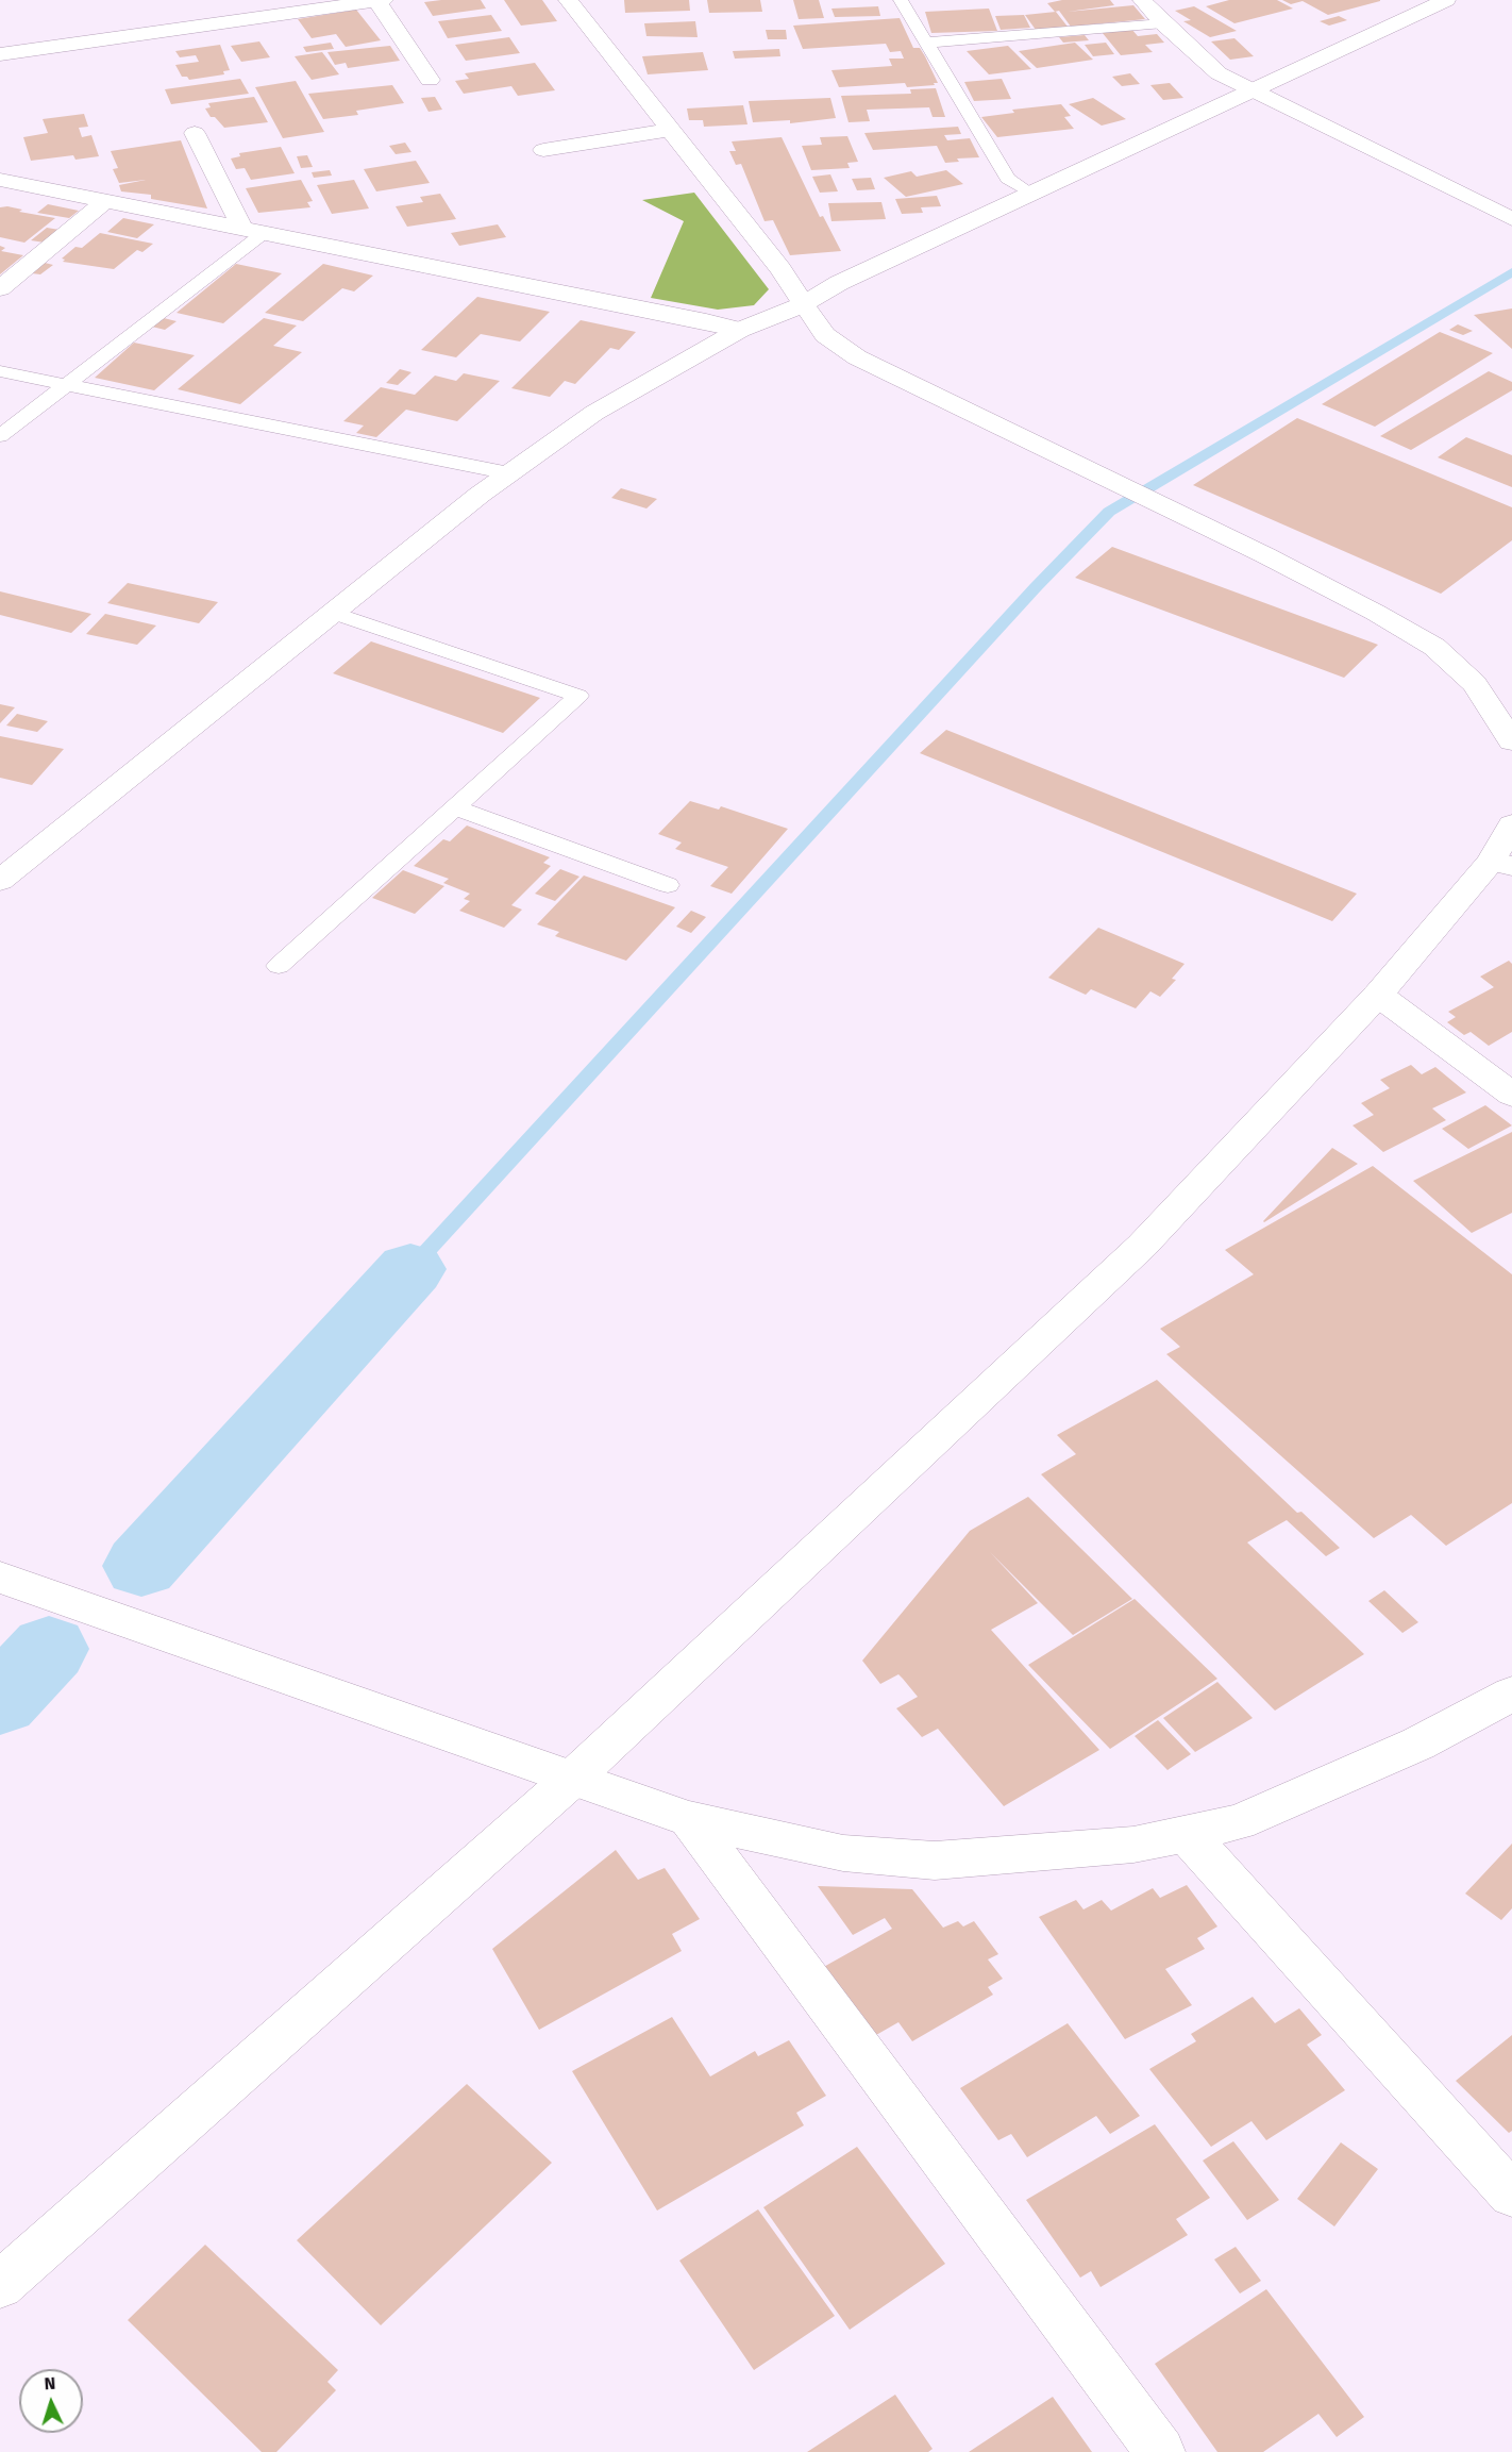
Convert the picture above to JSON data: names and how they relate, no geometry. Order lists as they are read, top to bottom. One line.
{"north":"top"}
